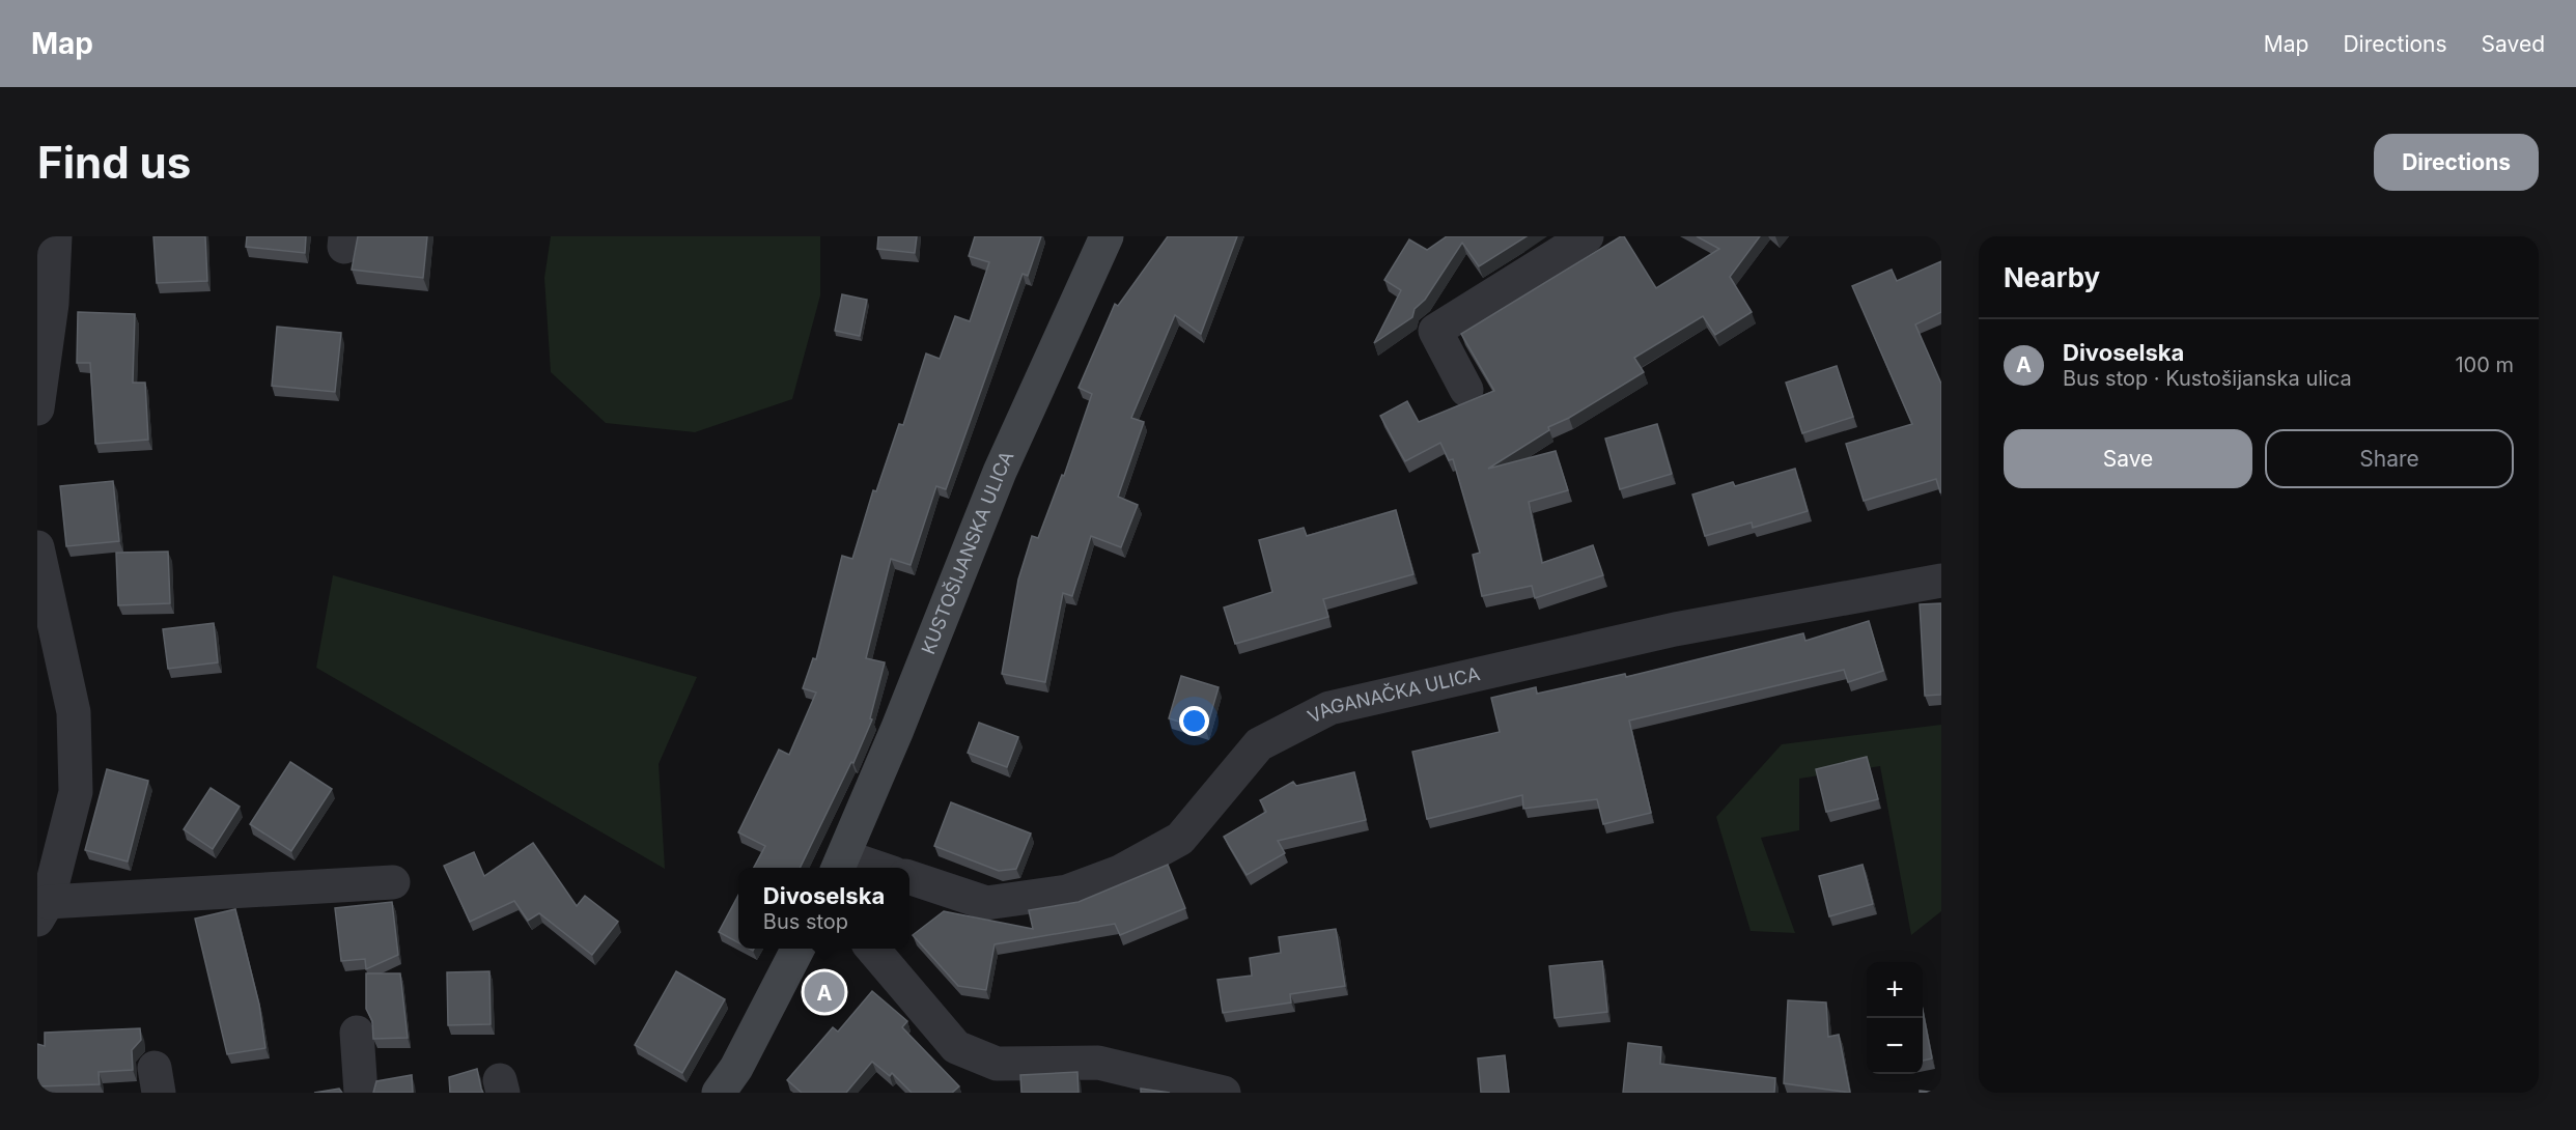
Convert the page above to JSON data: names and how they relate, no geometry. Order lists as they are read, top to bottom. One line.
{"streets":{"street":["KUSTOŠIJANSKA ULICA","VAGANAČKA ULICA"]},"page":{"header":"Map","nav":["Map","Directions","Saved"],"buttons":["Directions",["Save","Share"]],"title":"Find us","heading":"Nearby","list":[{"mark":"A","name":"Divoselska","note":"Bus stop · Kustošijanska ulica","value":"100 m"}],"popup":["Divoselska","Bus stop"],"map_buttons":["+","−"],"pins":"A"}}
